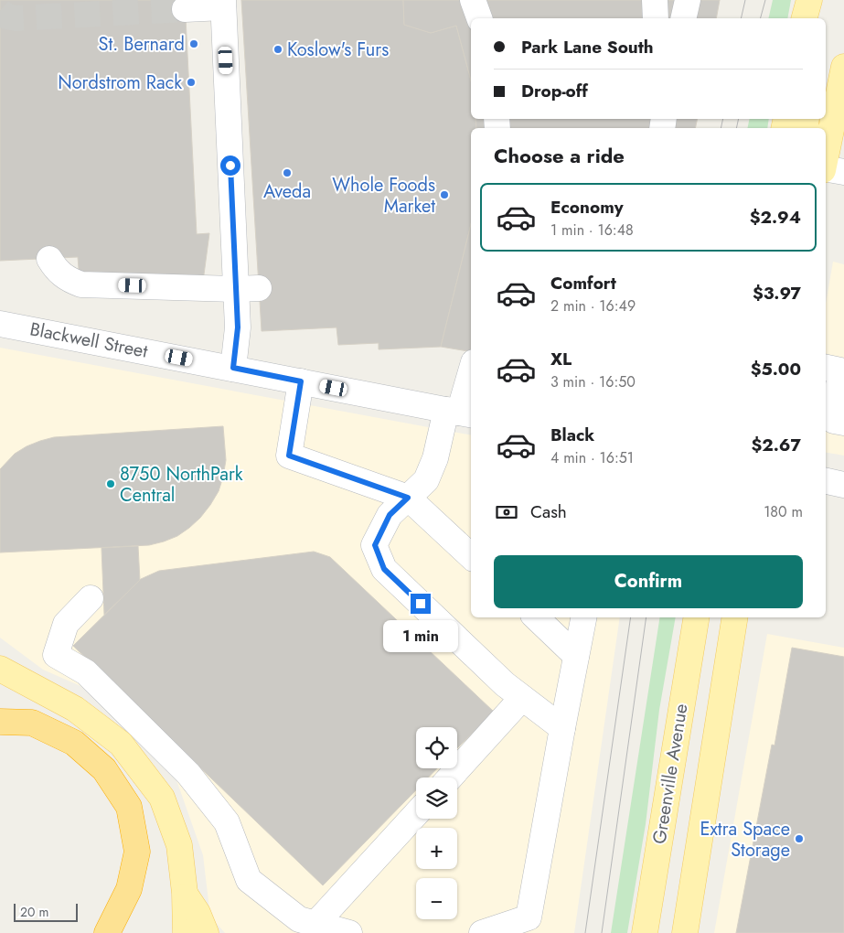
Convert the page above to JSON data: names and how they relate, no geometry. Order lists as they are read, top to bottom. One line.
{"streets":{"main road":["Greenville Avenue"],"street":["Blackwell Street"]},"places":["St. Bernard","Koslow's Furs","Nordstrom Rack","Aveda","Whole Foods Market","8750 NorthPark Central","Extra Space Storage"],"scale_bar":"20 m","page":{"banner":["Park Lane South","Drop-off"],"heading":"Choose a ride","list":[{"name":"Economy","note":"1 min · 16:48","value":"$2.94"},{"name":"Comfort","note":"2 min · 16:49","value":"$3.97"},{"name":"XL","note":"3 min · 16:50","value":"$5.00"},{"name":"Black","note":"4 min · 16:51","value":"$2.67"}],"pay":["Cash","180 m"],"buttons":"Confirm","bubble":"1 min","map_buttons":["+","−"],"scale":"20 m"}}
